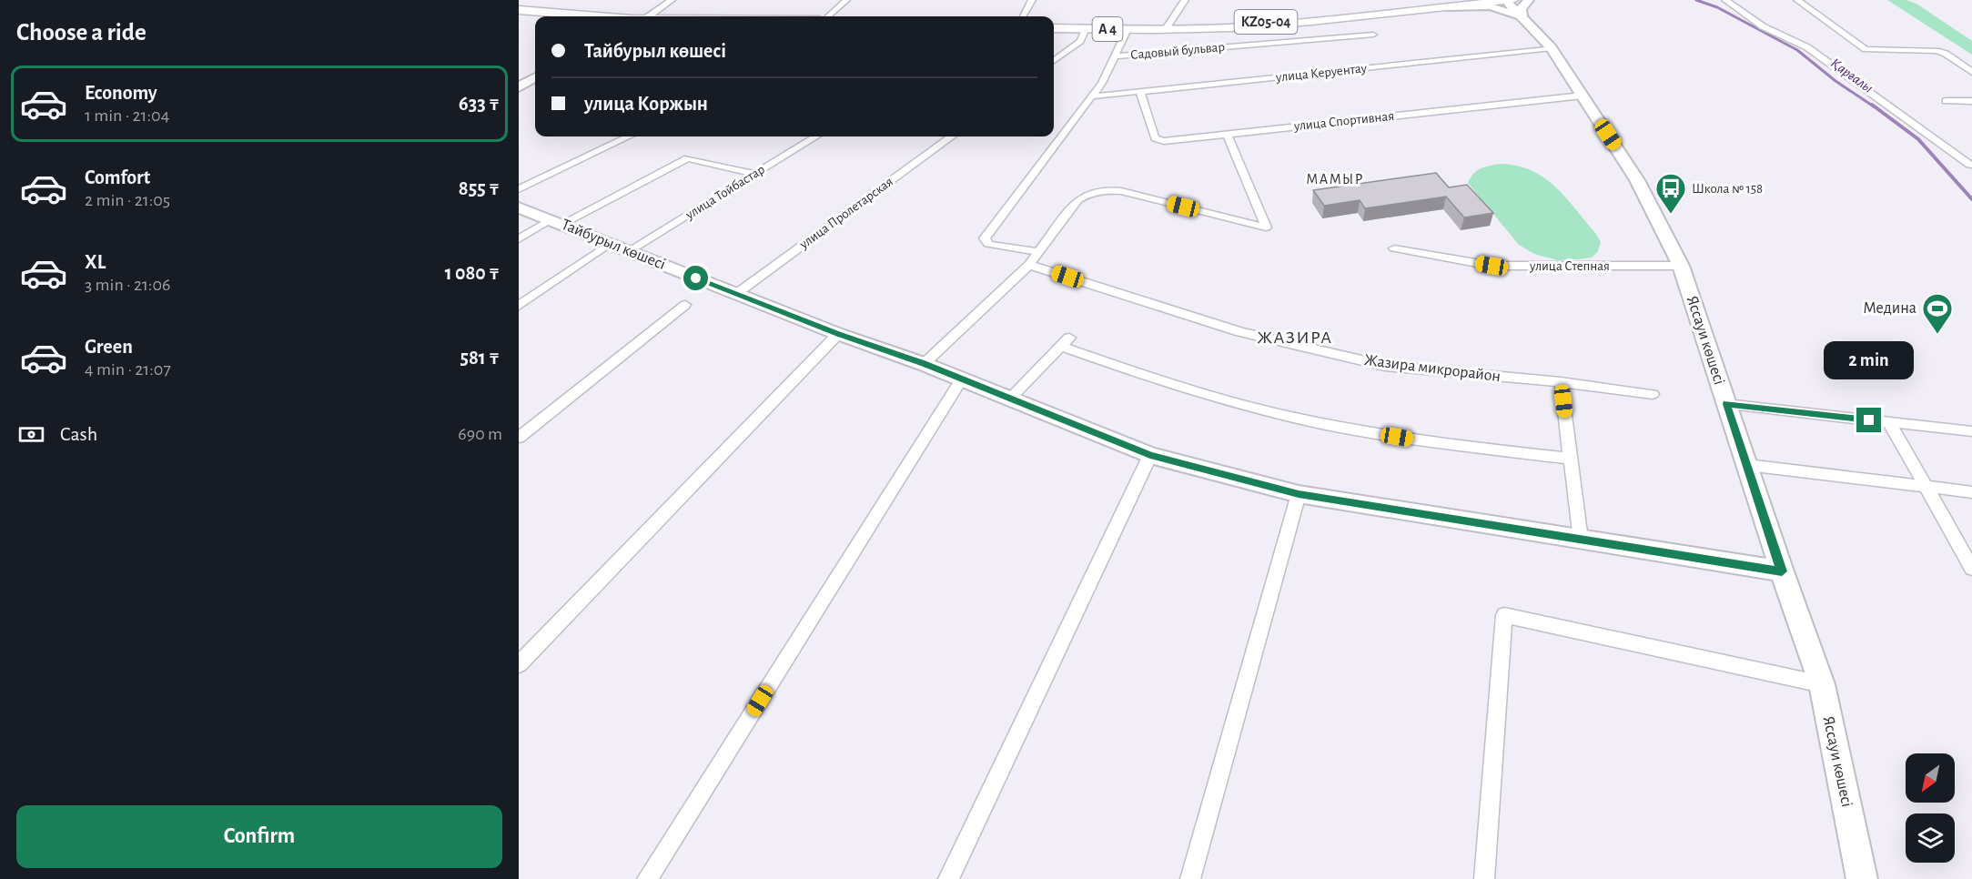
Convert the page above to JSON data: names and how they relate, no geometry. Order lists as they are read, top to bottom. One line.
{"streets":{"main road":["KZ05-04","А 4","Тайбурыл көшесі","Яссауи көшесі"],"street":["Садовый бульвар","улица Керуентау","улица Спортивная","улица Тойбастар","улица Пролетарская","улица Степная","Жазира микрорайон"]},"crossings":[["KZ05-04","А 4"],["KZ05-04","Садовый бульвар"],["KZ05-04","Яссауи көшесі"],["А 4","Садовый бульвар"],["улица Керуентау","улица Спортивная"],["улица Керуентау","Яссауи көшесі"],["улица Спортивная","Яссауи көшесі"],["улица Тойбастар","Тайбурыл көшесі"],["улица Пролетарская","Тайбурыл көшесі"],["Тайбурыл көшесі","Яссауи көшесі"],["улица Степная","Яссауи көшесі"]],"districts":["МАМЫР","ЖАЗИРА"],"water":["Қарғалы"],"places":{"bus stop":["Школа № 158"],"sports":["Медина"]},"north":"bottom left","page":{"heading":"Choose a ride","banner":["Тайбурыл көшесі","улица Коржын"],"list":[{"name":"Economy","note":"1 min · 21:04","value":"633 ₸"},{"name":"Comfort","note":"2 min · 21:05","value":"855 ₸"},{"name":"XL","note":"3 min · 21:06","value":"1 080 ₸"},{"name":"Green","note":"4 min · 21:07","value":"581 ₸"}],"bubble":"2 min","pay":["Cash","690 m"],"buttons":"Confirm"}}
